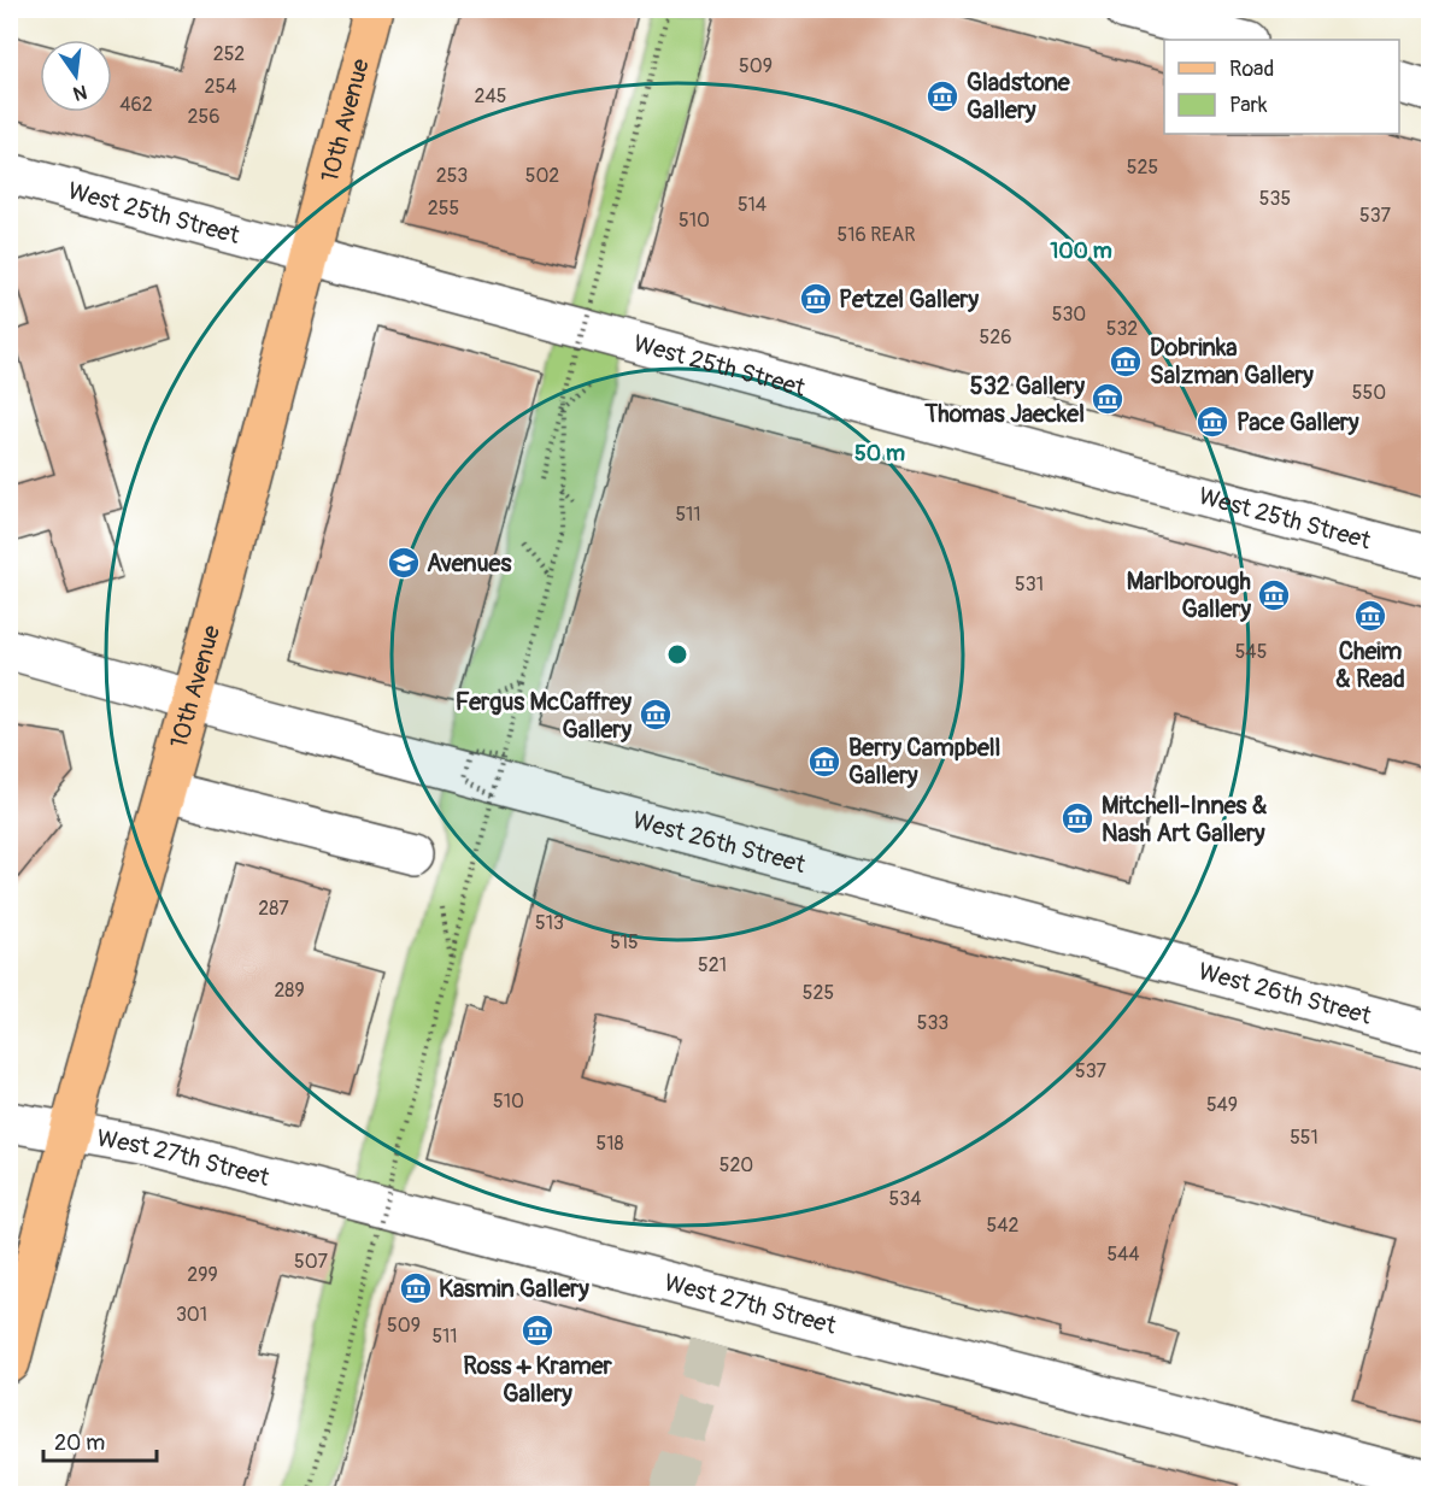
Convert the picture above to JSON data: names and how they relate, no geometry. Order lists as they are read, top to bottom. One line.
{"streets":{"main road":["10th Avenue"],"street":["West 25th Street","West 26th Street","West 27th Street"]},"crossings":[["10th Avenue","West 25th Street"],["10th Avenue","West 26th Street"],["10th Avenue","West 27th Street"]],"places":{"museum":["Gladstone Gallery","Petzel Gallery","Dobrinka Salzman Gallery","532 Gallery Thomas Jaeckel","Pace Gallery","Marlborough Gallery","Cheim & Read","Fergus McCaffrey Gallery","Berry Campbell Gallery","Mitchell-Innes & Nash Art Gallery","Kasmin Gallery","Ross + Kramer Gallery"],"school or university":["Avenues"]},"house_numbers":["252","509","254","245","462","256","525","253","502","535","514","255","537","510","516 REAR","530","532","526","550","511","531","545","287","513","515","521","289","525","533","537","510","549","551","518","520","534","542","544","507","299","301","509","511"],"legend":["Road","Park"],"scale_bar":"20 m","north":"bottom","rings":["100 m","50 m"]}
